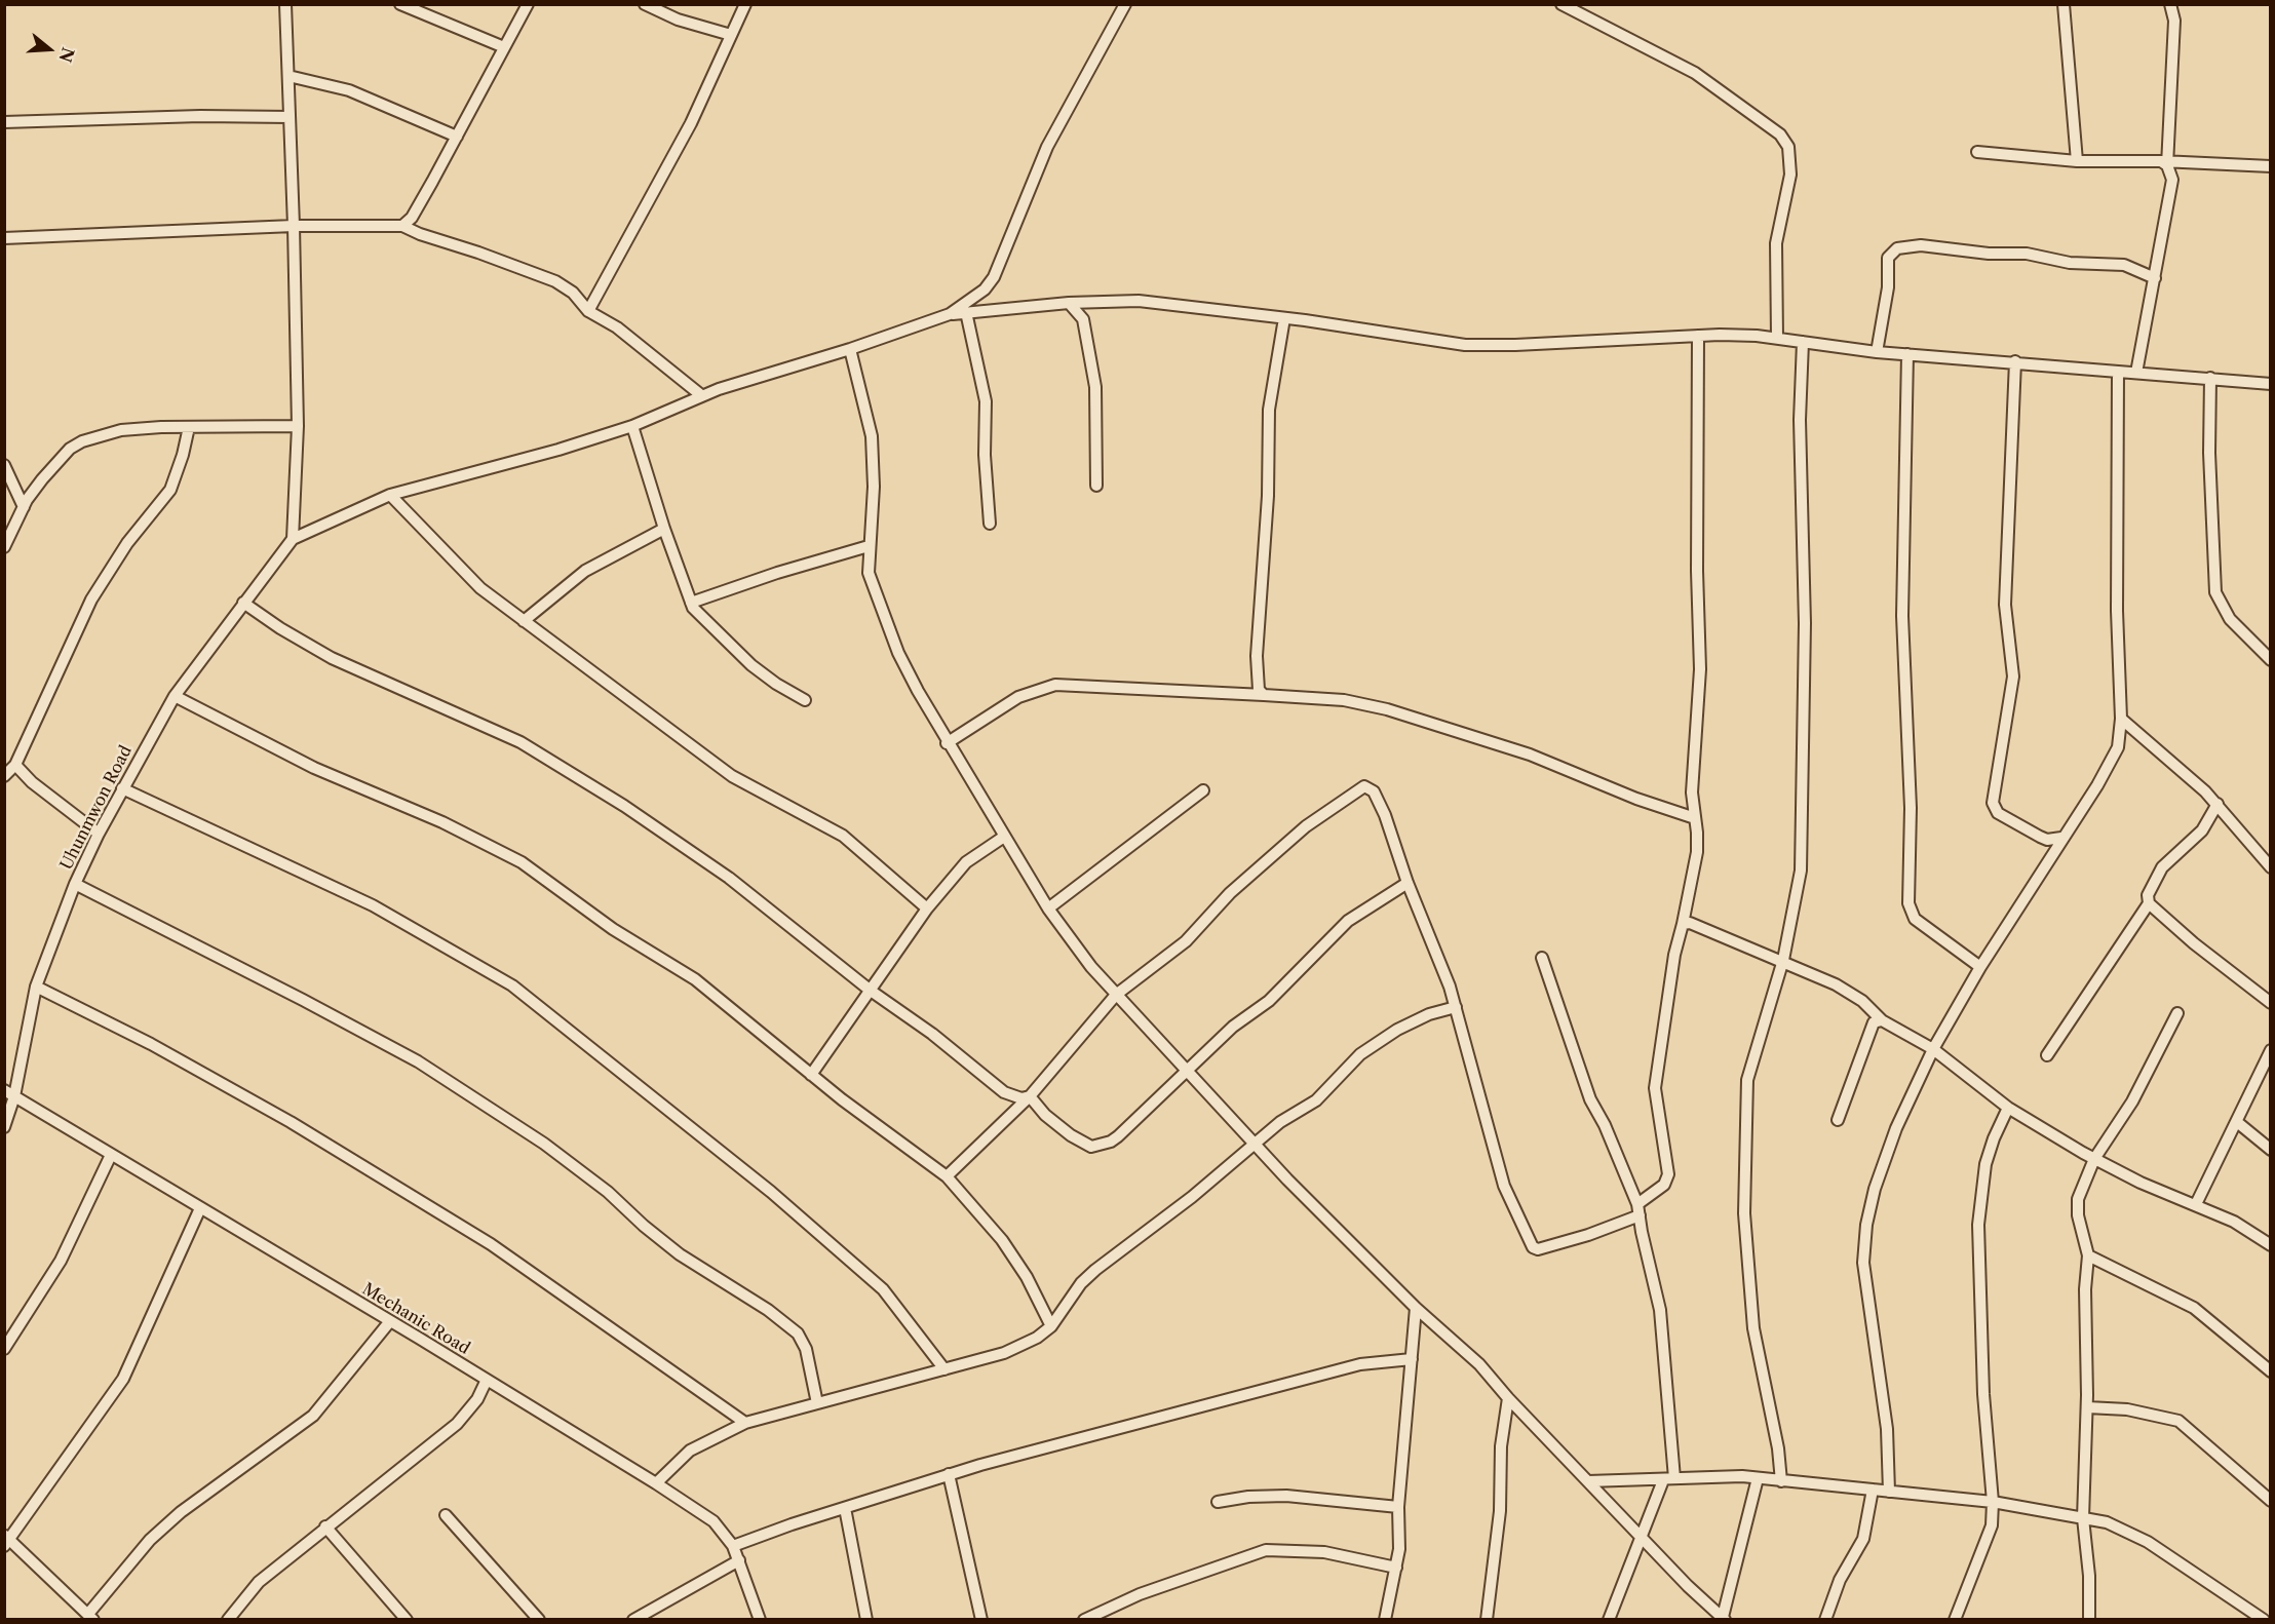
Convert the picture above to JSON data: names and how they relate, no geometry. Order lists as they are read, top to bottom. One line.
{"streets":{"street":["Uhunmwon Road","Mechanic Road"]},"crossings":[["Uhunmwon Road","Mechanic Road"]],"north":"right"}
